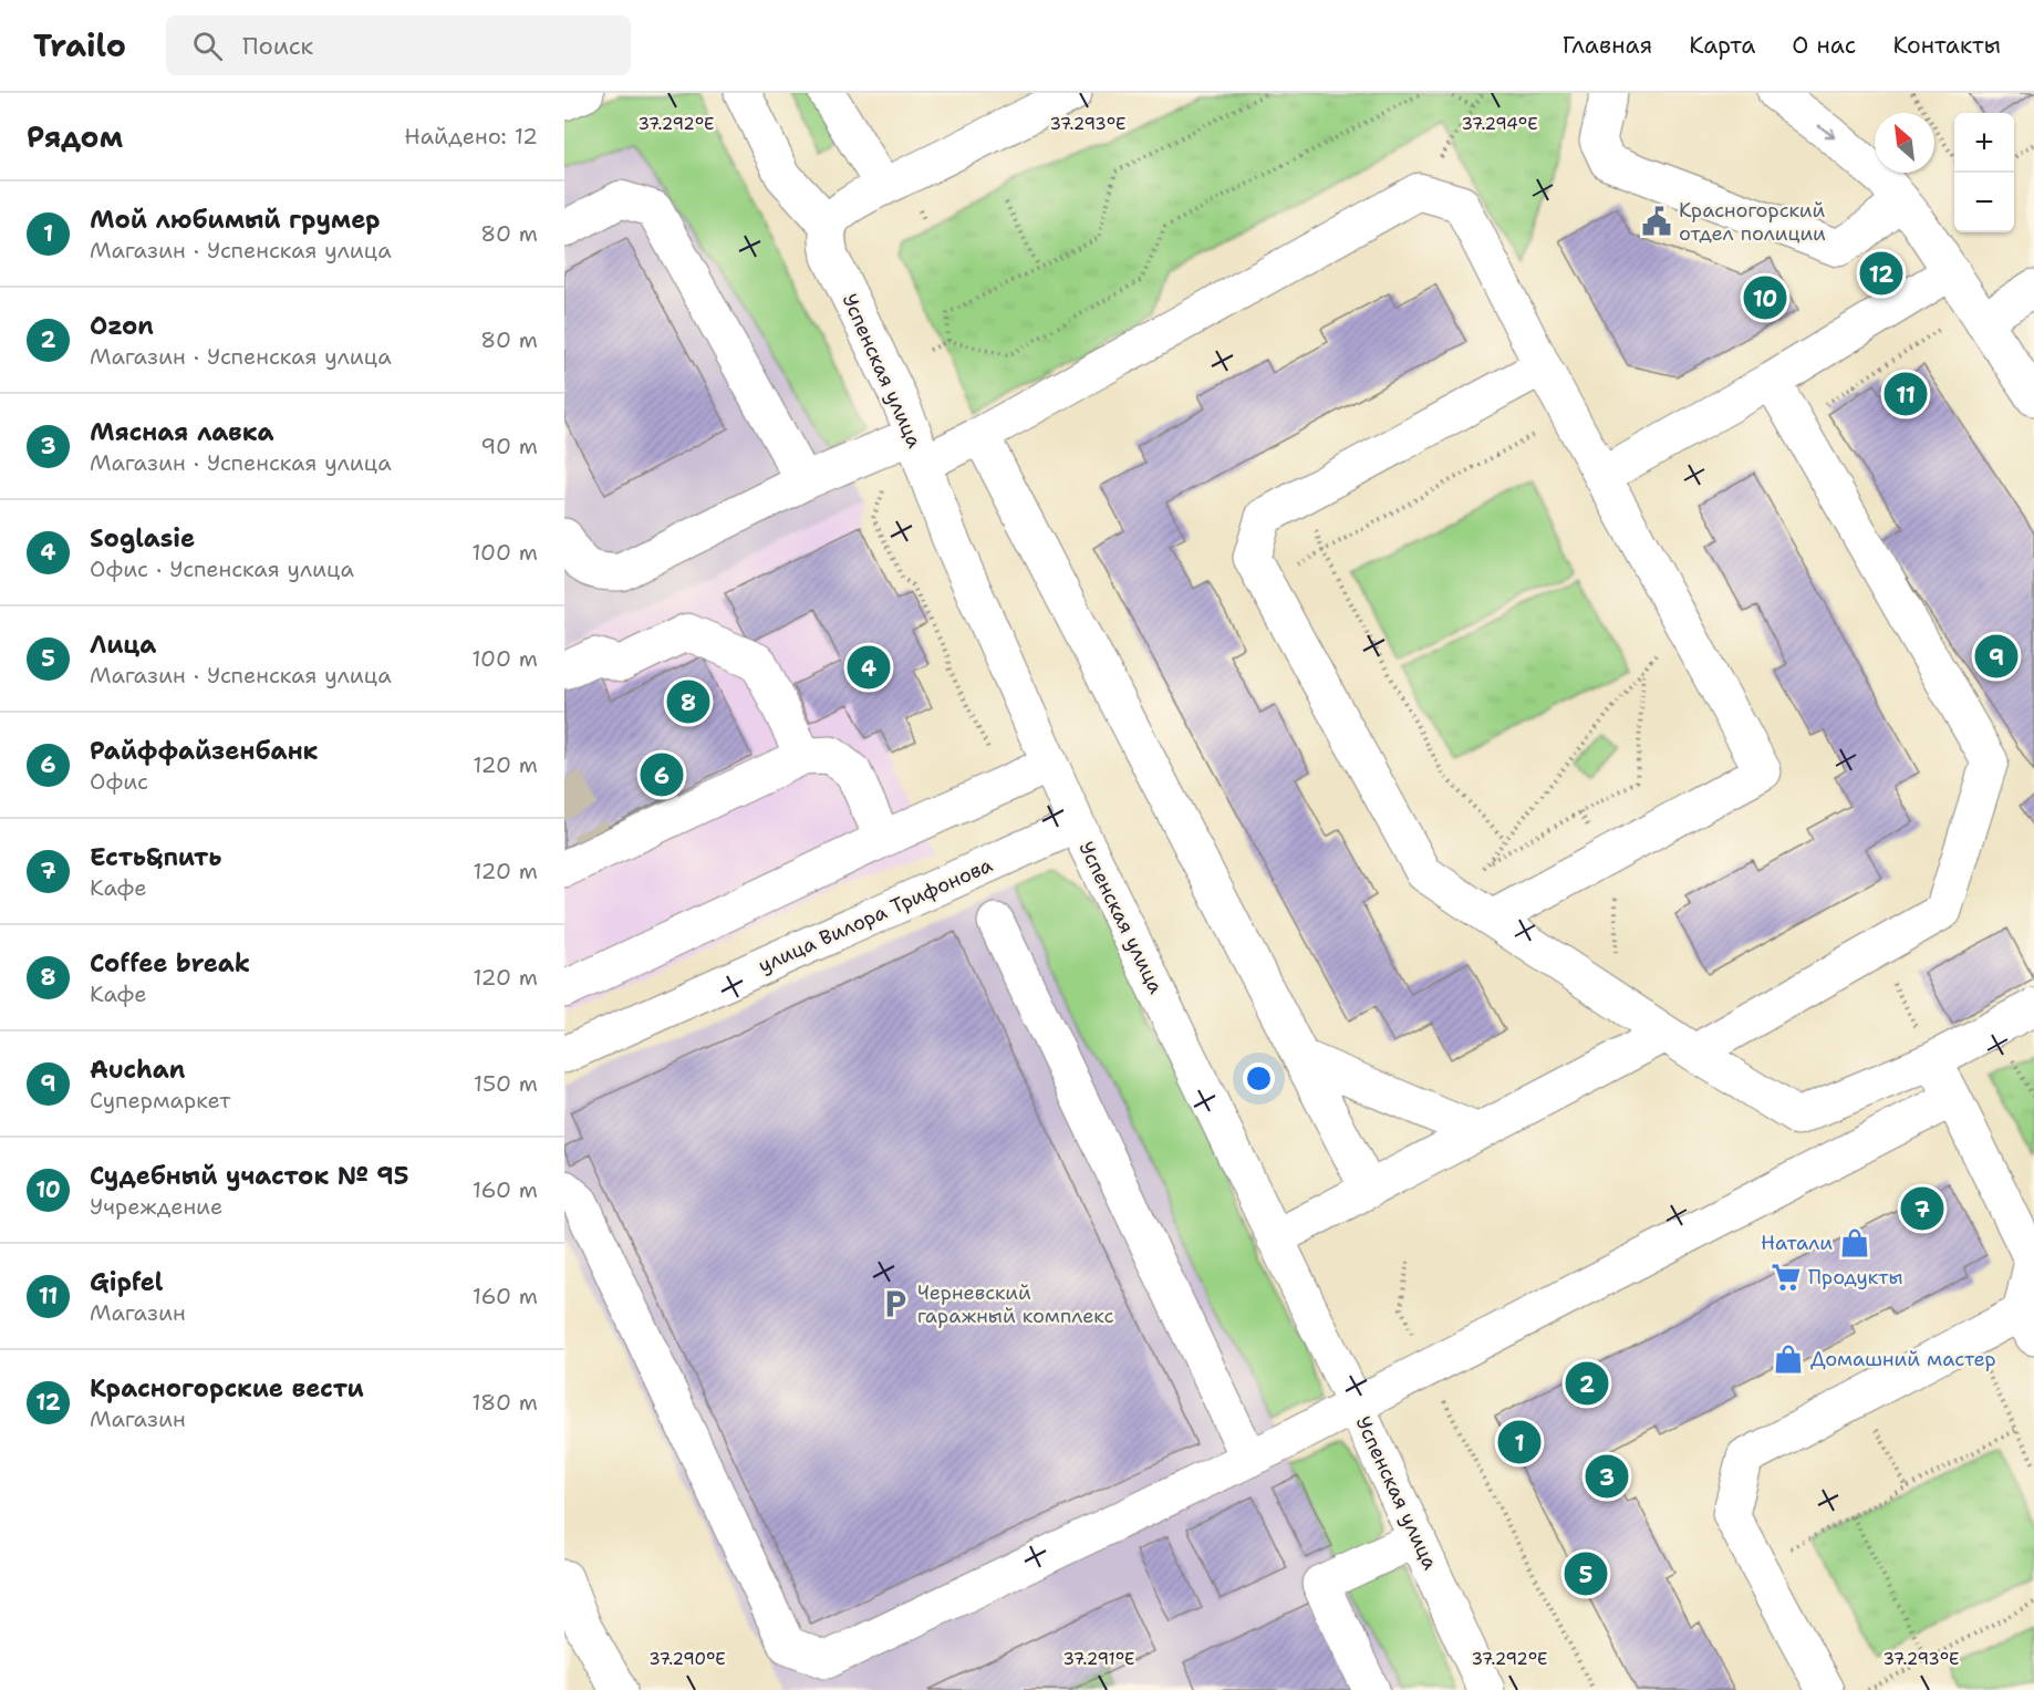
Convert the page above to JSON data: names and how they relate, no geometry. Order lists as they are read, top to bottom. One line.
{"streets":{"street":["Успенская улица","улица Вилора Трифонова"]},"crossings":[["Успенская улица","улица Вилора Трифонова"]],"places":{"public building":["Красногорский отдел полиции"],"shop":["Натали","Домашний мастер"],"supermarket":["Продукты"],"parking":["Черневский гаражный комплекс"]},"north":"top left","page":{"header":"Trailo","search":"Поиск","nav":["Главная","Карта","О нас","Контакты"],"heading":["Рядом","Найдено: 12"],"map_buttons":["+","−"],"list":[{"mark":"1","name":"Мой любимый грумер","note":"Магазин · Успенская улица","value":"80 m"},{"mark":"2","name":"Ozon","note":"Магазин · Успенская улица","value":"80 m"},{"mark":"3","name":"Мясная лавка","note":"Магазин · Успенская улица","value":"90 m"},{"mark":"4","name":"Soglasie","note":"Офис · Успенская улица","value":"100 m"},{"mark":"5","name":"Лица","note":"Магазин · Успенская улица","value":"100 m"},{"mark":"6","name":"Райффайзенбанк","note":"Офис","value":"120 m"},{"mark":"7","name":"Есть&пить","note":"Кафе","value":"120 m"},{"mark":"8","name":"Coffee break","note":"Кафе","value":"120 m"},{"mark":"9","name":"Auchan","note":"Супермаркет","value":"150 m"},{"mark":"10","name":"Судебный участок № 95","note":"Учреждение","value":"160 m"},{"mark":"11","name":"Gipfel","note":"Магазин","value":"160 m"},{"mark":"12","name":"Красногорские вести","note":"Магазин","value":"180 m"}],"pins":["12","10","11","9","4","8","6","7","2","1","3","5"]},"coordinates":["37.292°E","37.293°E","37.294°E","37.290°E","37.291°E"]}
